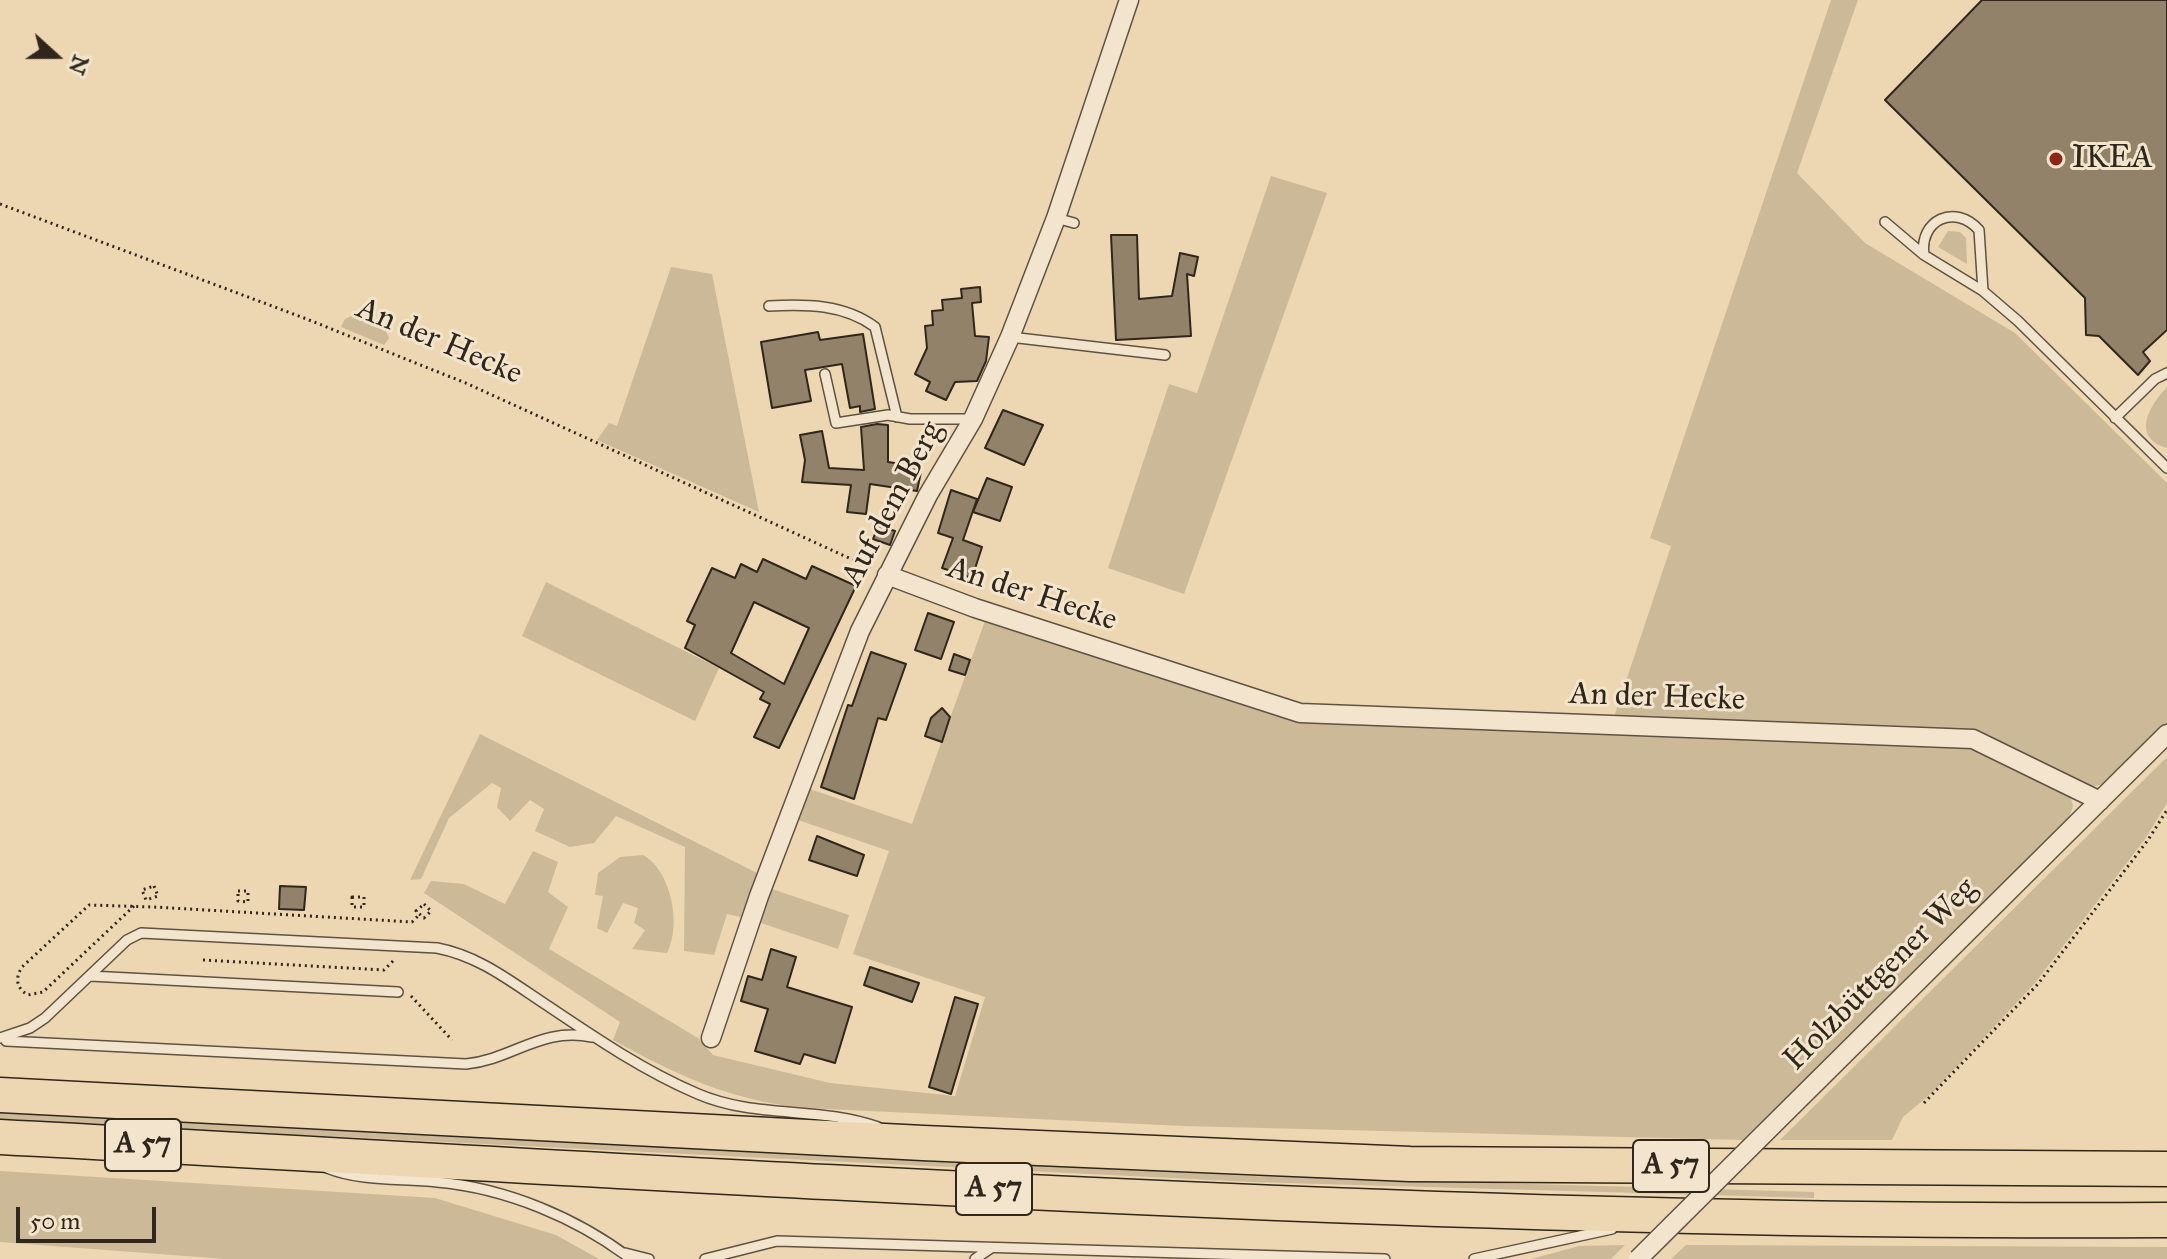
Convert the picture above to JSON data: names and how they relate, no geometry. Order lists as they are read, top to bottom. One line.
{"streets":{"highway":["A 57"],"street":["An der Hecke","Auf dem Berg","Holzbüttgener Weg"]},"crossings":[["An der Hecke","Auf dem Berg"],["An der Hecke","Holzbüttgener Weg"]],"places":["IKEA"],"scale_bar":"50 m","north":"right"}
